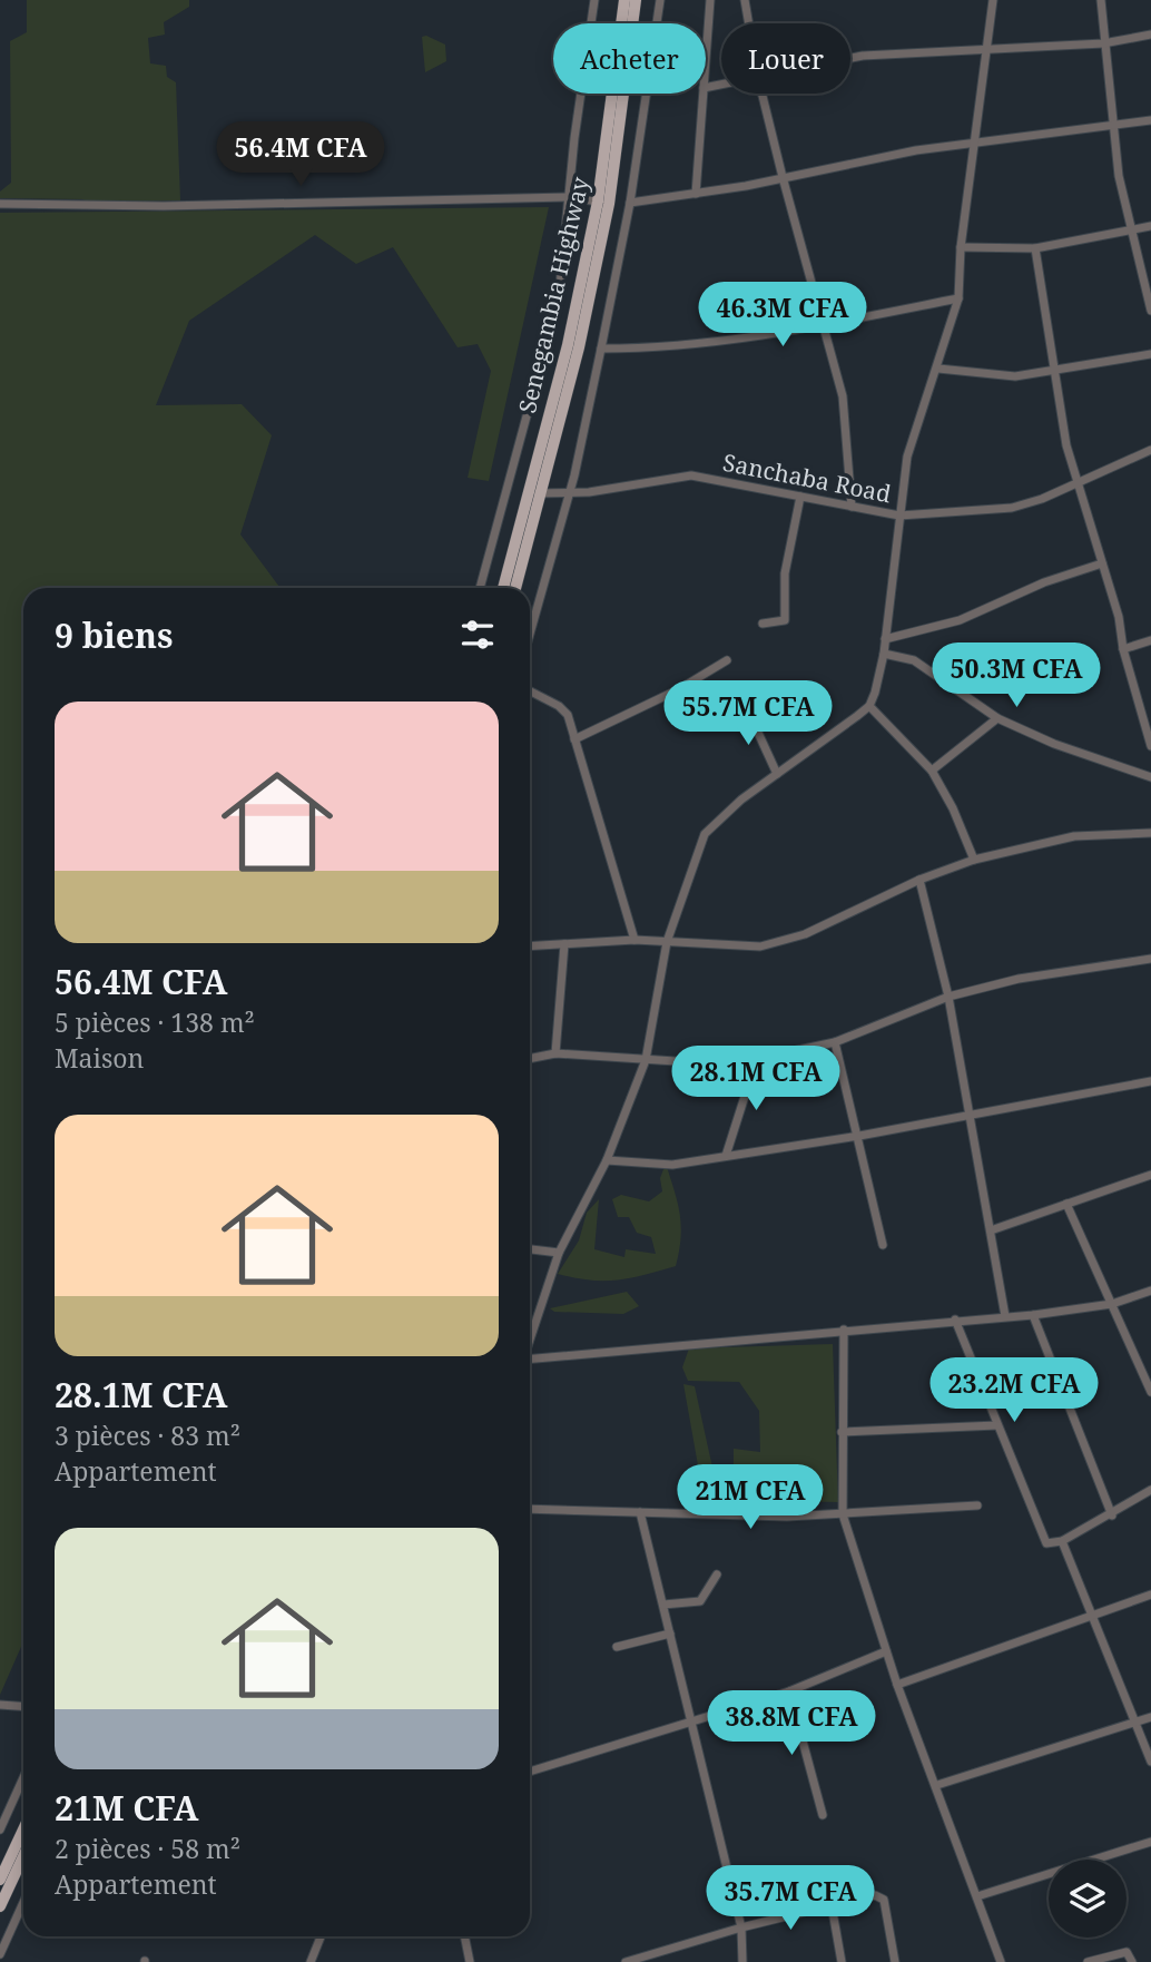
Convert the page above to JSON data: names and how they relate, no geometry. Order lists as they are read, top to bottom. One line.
{"streets":{"main road":["Senegambia Highway"],"street":["Sanchaba Road"]},"crossings":[["Senegambia Highway","Sanchaba Road"]],"page":{"chip":["Acheter","Louer"],"price":["56.4M CFA","46.3M CFA","50.3M CFA","55.7M CFA","28.1M CFA","23.2M CFA","21M CFA","38.8M CFA","35.7M CFA"],"heading":"9 biens","list":[{"name":"56.4M CFA","note":"5 pièces · 138 m² · Maison"},{"name":"28.1M CFA","note":"3 pièces · 83 m² · Appartement"},{"name":"21M CFA","note":"2 pièces · 58 m² · Appartement"}]}}
